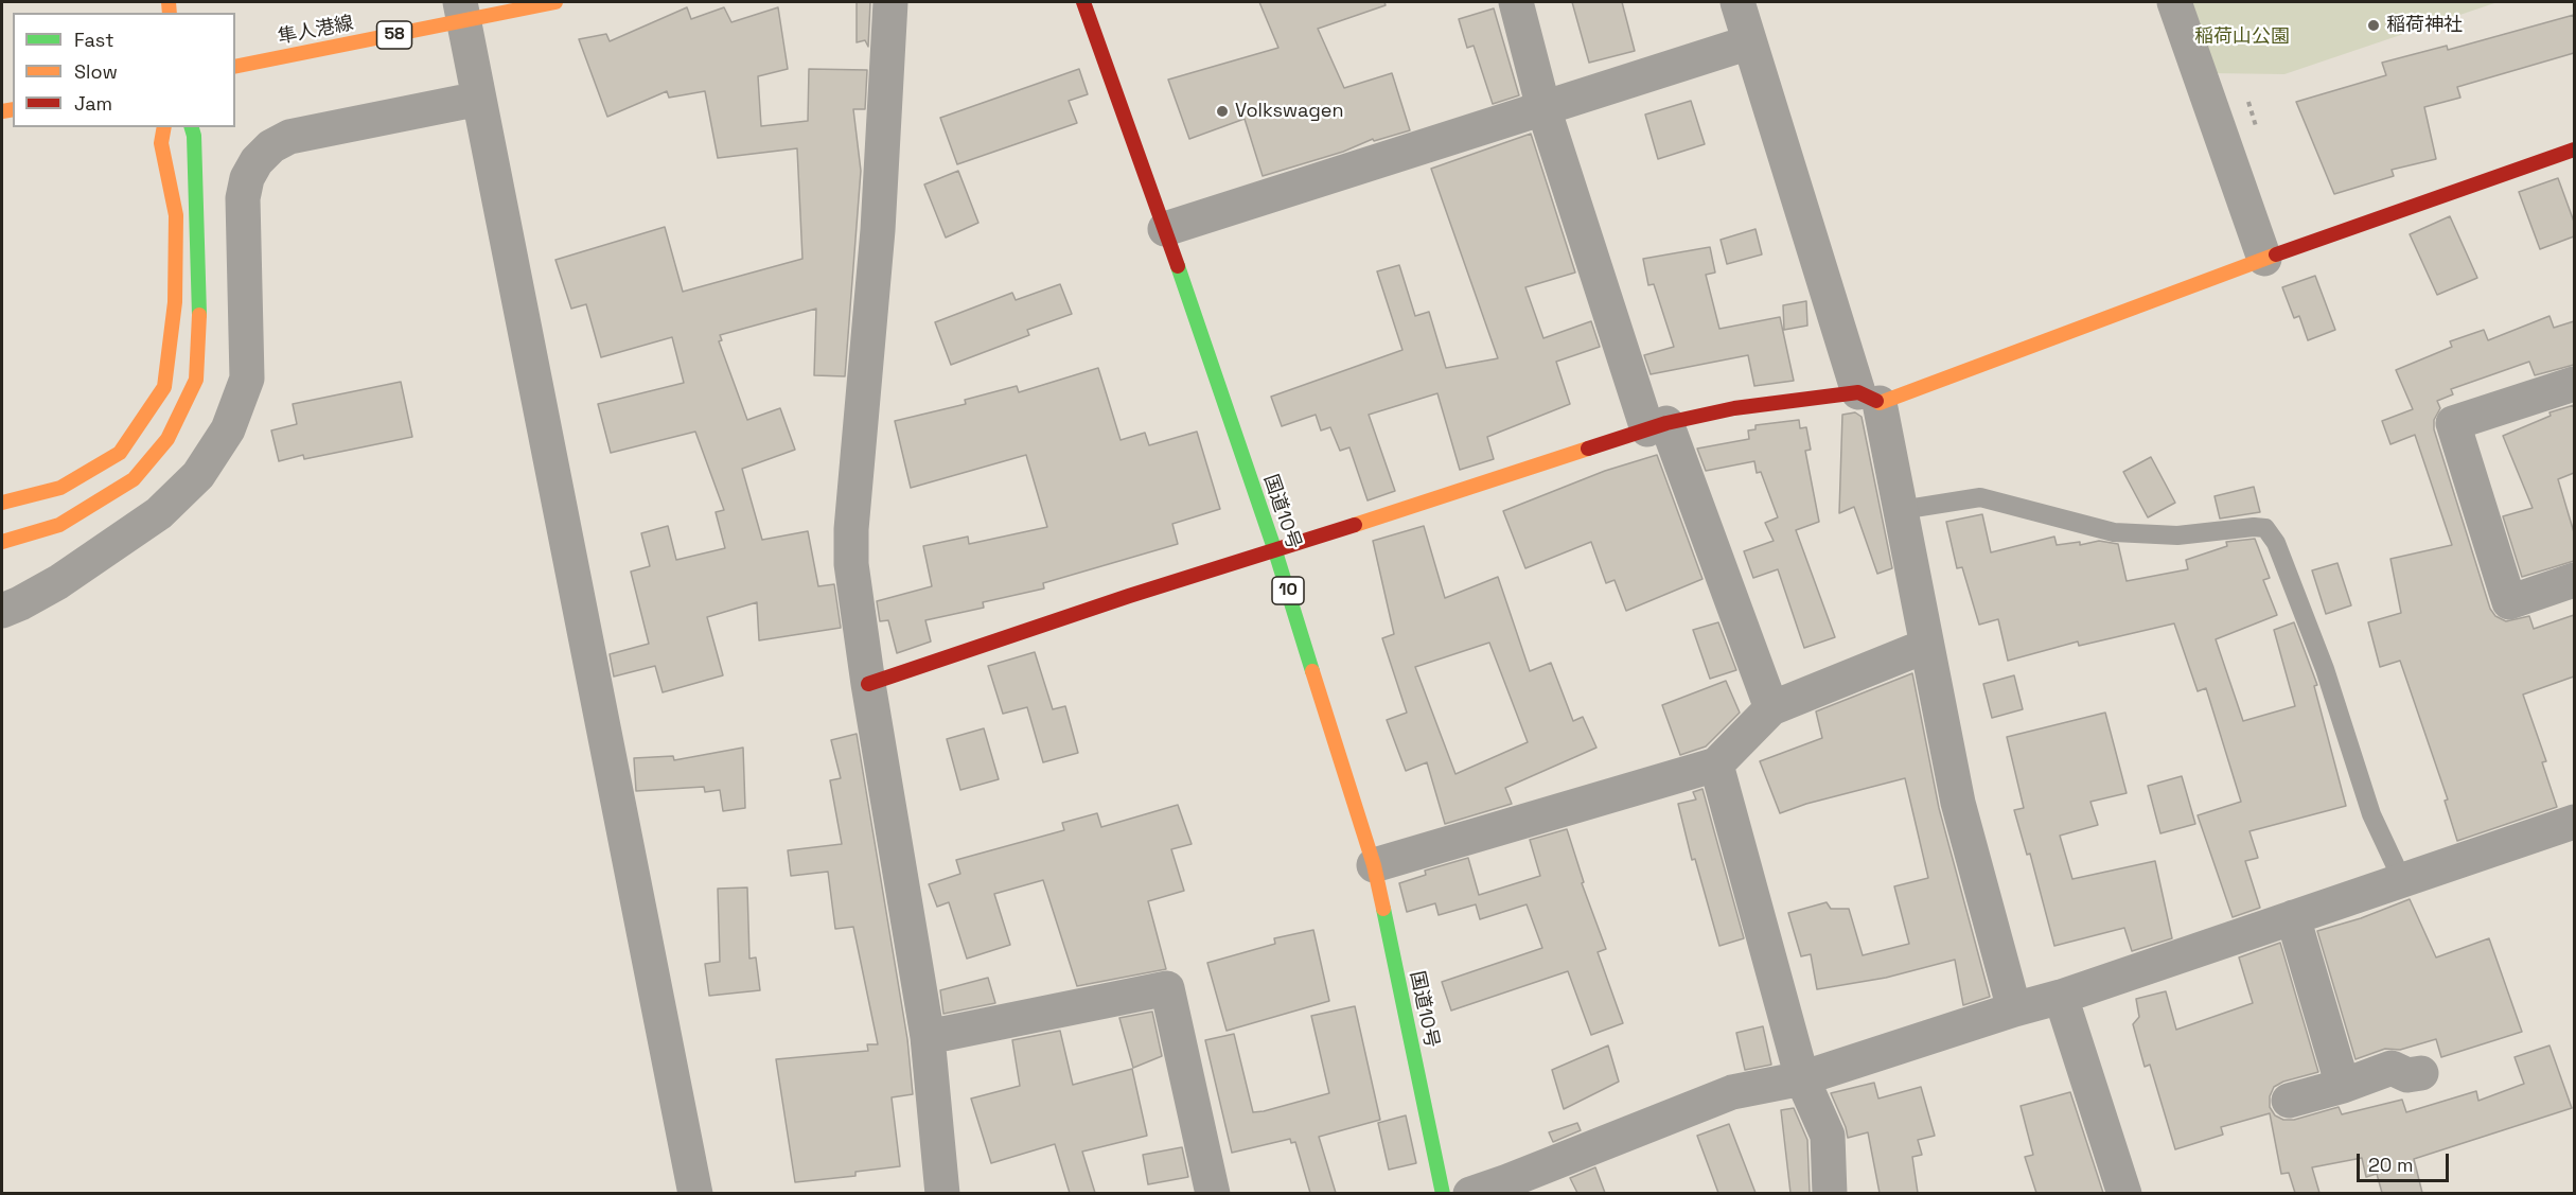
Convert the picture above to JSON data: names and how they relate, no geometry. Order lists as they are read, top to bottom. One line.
{"streets":{"main road":["隼人港線","58","国道10号","10"]},"parks":["稲荷山公園"],"places":["稲荷神社","Volkswagen"],"legend":["Fast","Slow","Jam"],"scale_bar":"20 m"}
